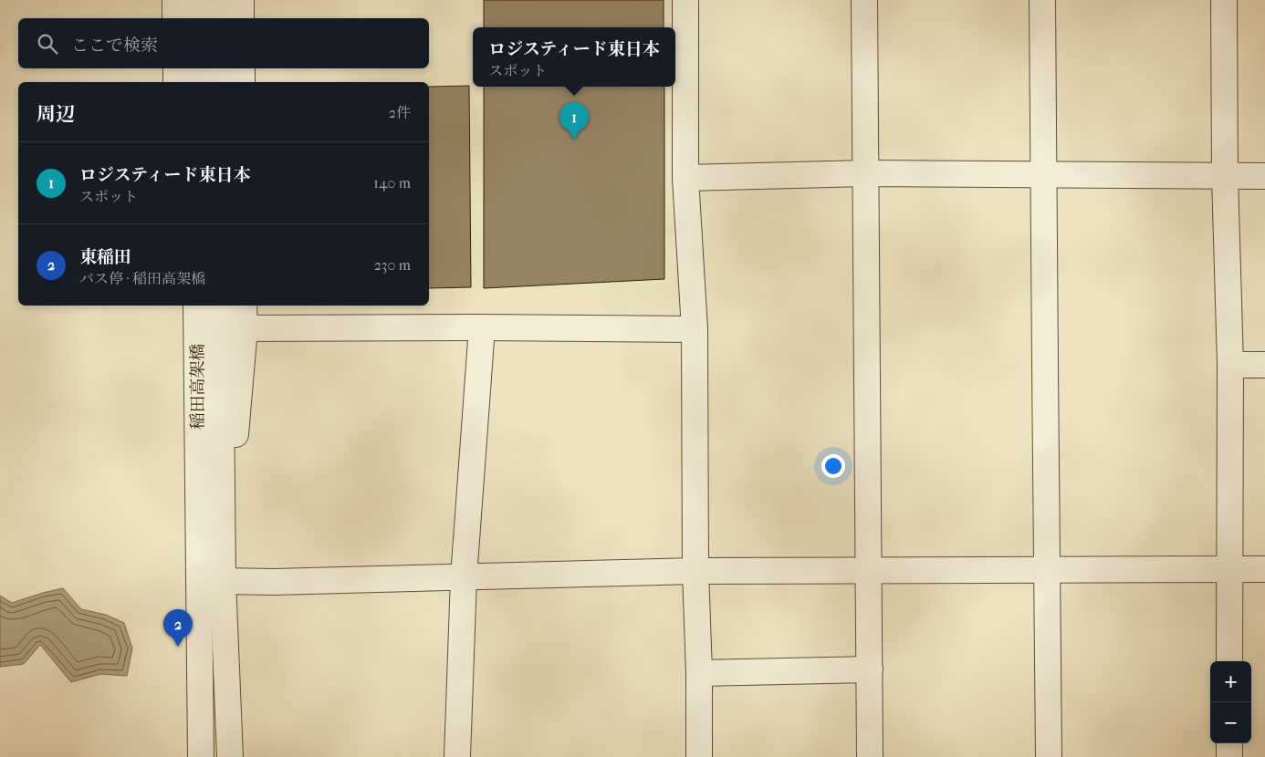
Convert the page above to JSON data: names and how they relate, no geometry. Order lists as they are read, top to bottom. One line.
{"streets":{"street":["稲田高架橋"]},"page":{"search":"ここで検索","popup":["ロジスティード東日本","スポット"],"heading":["周辺","2件"],"pins":["1","2"],"list":[{"mark":"1","name":"ロジスティード東日本","note":"スポット","value":"140 m"},{"mark":"2","name":"東稲田","note":"バス停 · 稲田高架橋","value":"230 m"}],"map_buttons":["+","−"]}}
